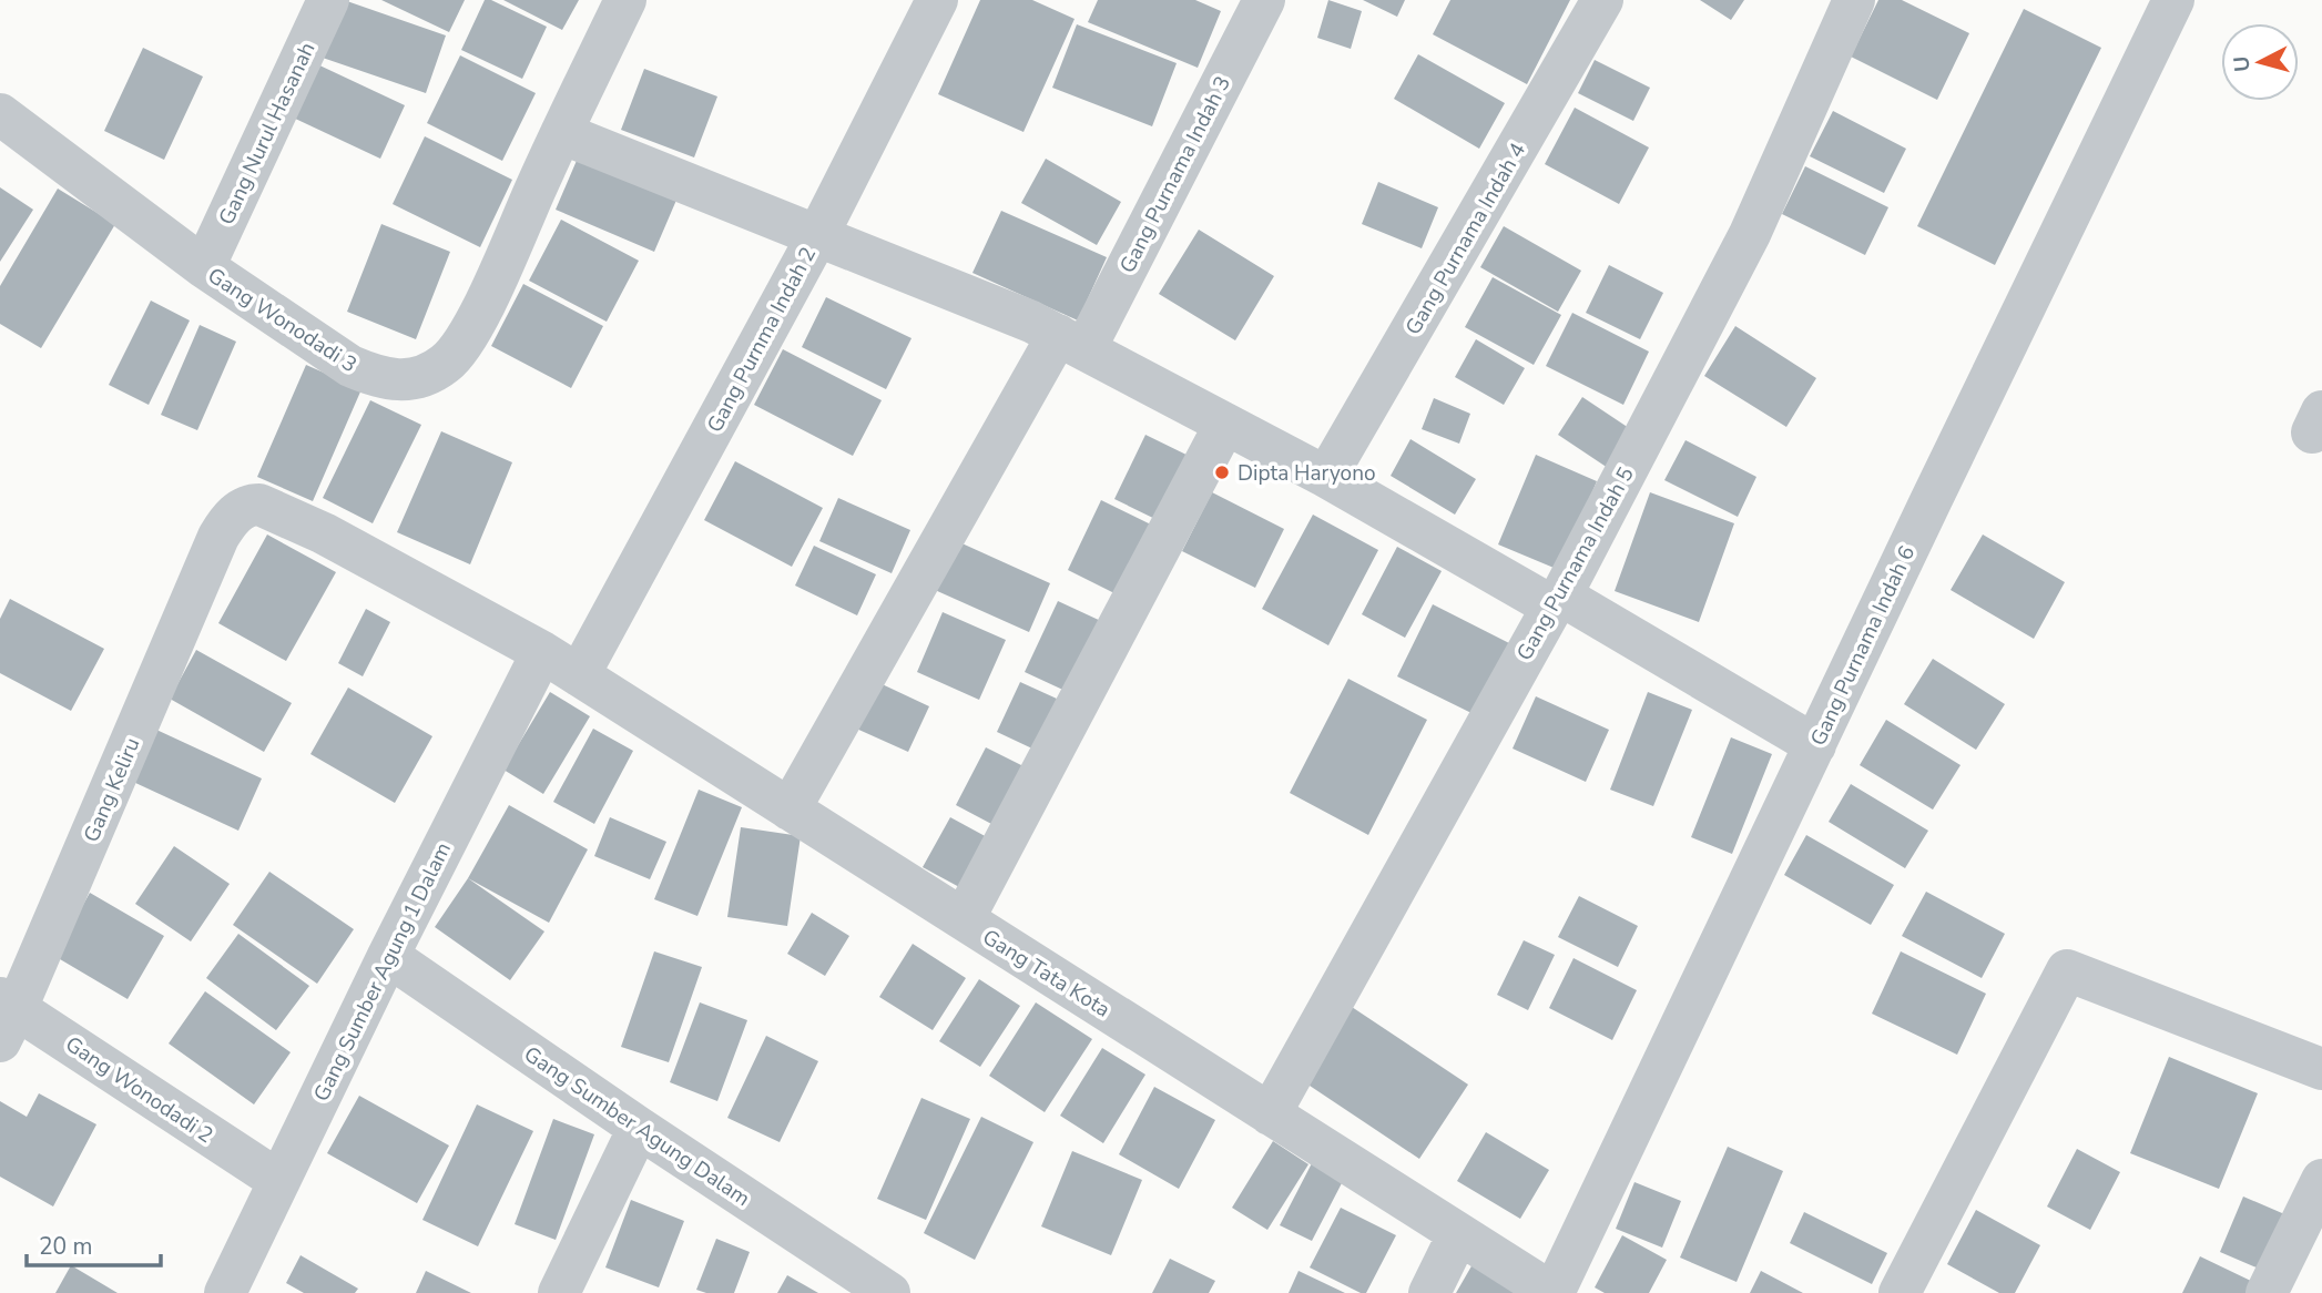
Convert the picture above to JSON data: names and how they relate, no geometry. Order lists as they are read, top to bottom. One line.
{"streets":{"street":["Gang Nurul Hasanah","Gang Purnama Indah 3","Gang Purnama Indah 4","Gang Wonodadi 3","Gang Purnma Indah 2","Gang Purnama Indah 5","Gang Purnama Indah 6","Gang Keliru","Gang Sumber Agung 1 Dalam","Gang Tata Kota","Gang Wonodadi 2","Gang Sumber Agung Dalam"]},"crossings":[["Gang Nurul Hasanah","Gang Wonodadi 3"],["Gang Purnama Indah 3","Gang Tata Kota"],["Gang Purnma Indah 2","Gang Tata Kota"],["Gang Purnama Indah 5","Gang Tata Kota"],["Gang Purnama Indah 6","Gang Tata Kota"],["Gang Keliru","Gang Sumber Agung 1 Dalam"],["Gang Keliru","Gang Tata Kota"],["Gang Keliru","Gang Wonodadi 2"],["Gang Sumber Agung 1 Dalam","Gang Tata Kota"],["Gang Sumber Agung 1 Dalam","Gang Wonodadi 2"],["Gang Sumber Agung 1 Dalam","Gang Sumber Agung Dalam"]],"places":["Dipta Haryono"],"scale_bar":"20 m","north":"left"}
